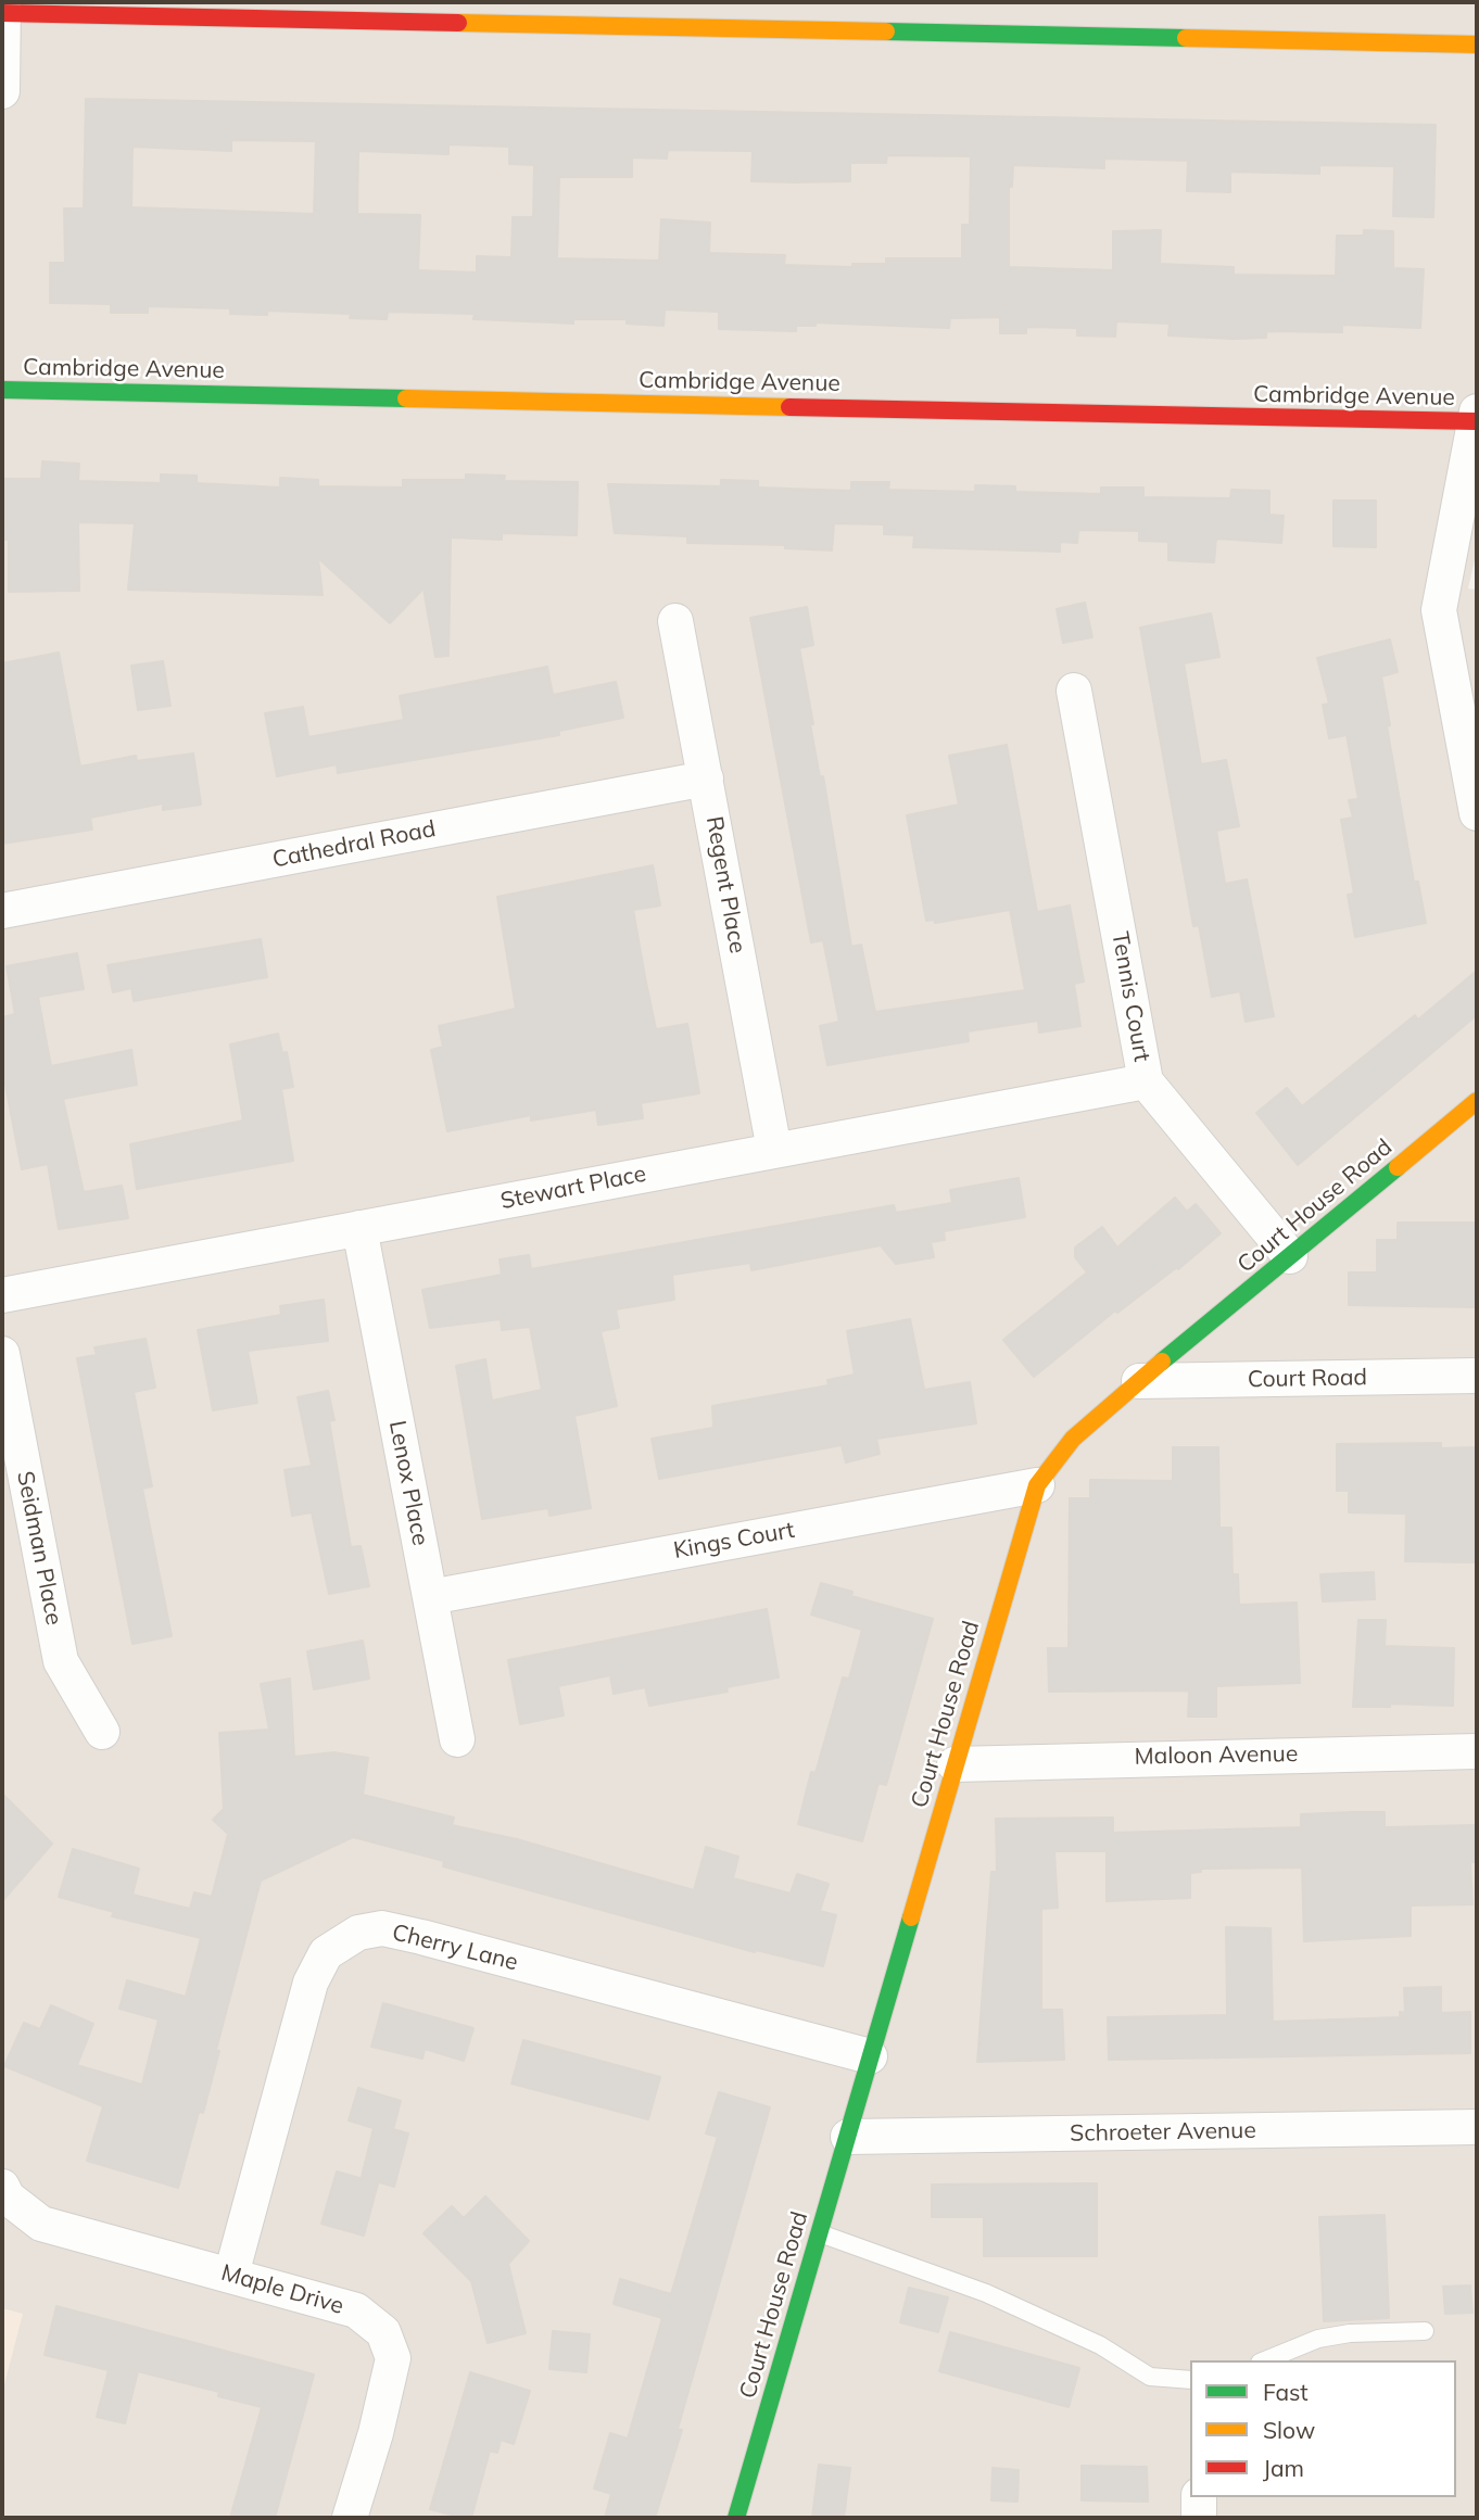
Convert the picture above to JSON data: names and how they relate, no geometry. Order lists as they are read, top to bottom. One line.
{"streets":{"street":["Cambridge Avenue","Cathedral Road","Regent Place","Tennis Court","Stewart Place","Court House Road","Court Road","Lenox Place","Kings Court","Seidman Place","Maloon Avenue","Cherry Lane","Schroeter Avenue","Maple Drive"]},"crossings":[["Cathedral Road","Regent Place"],["Regent Place","Stewart Place"],["Tennis Court","Stewart Place"],["Tennis Court","Court House Road"],["Stewart Place","Lenox Place"],["Court House Road","Court Road"],["Court House Road","Kings Court"],["Court House Road","Maloon Avenue"],["Court House Road","Cherry Lane"],["Court House Road","Schroeter Avenue"],["Lenox Place","Kings Court"],["Cherry Lane","Maple Drive"]],"legend":["Fast","Slow","Jam"]}
